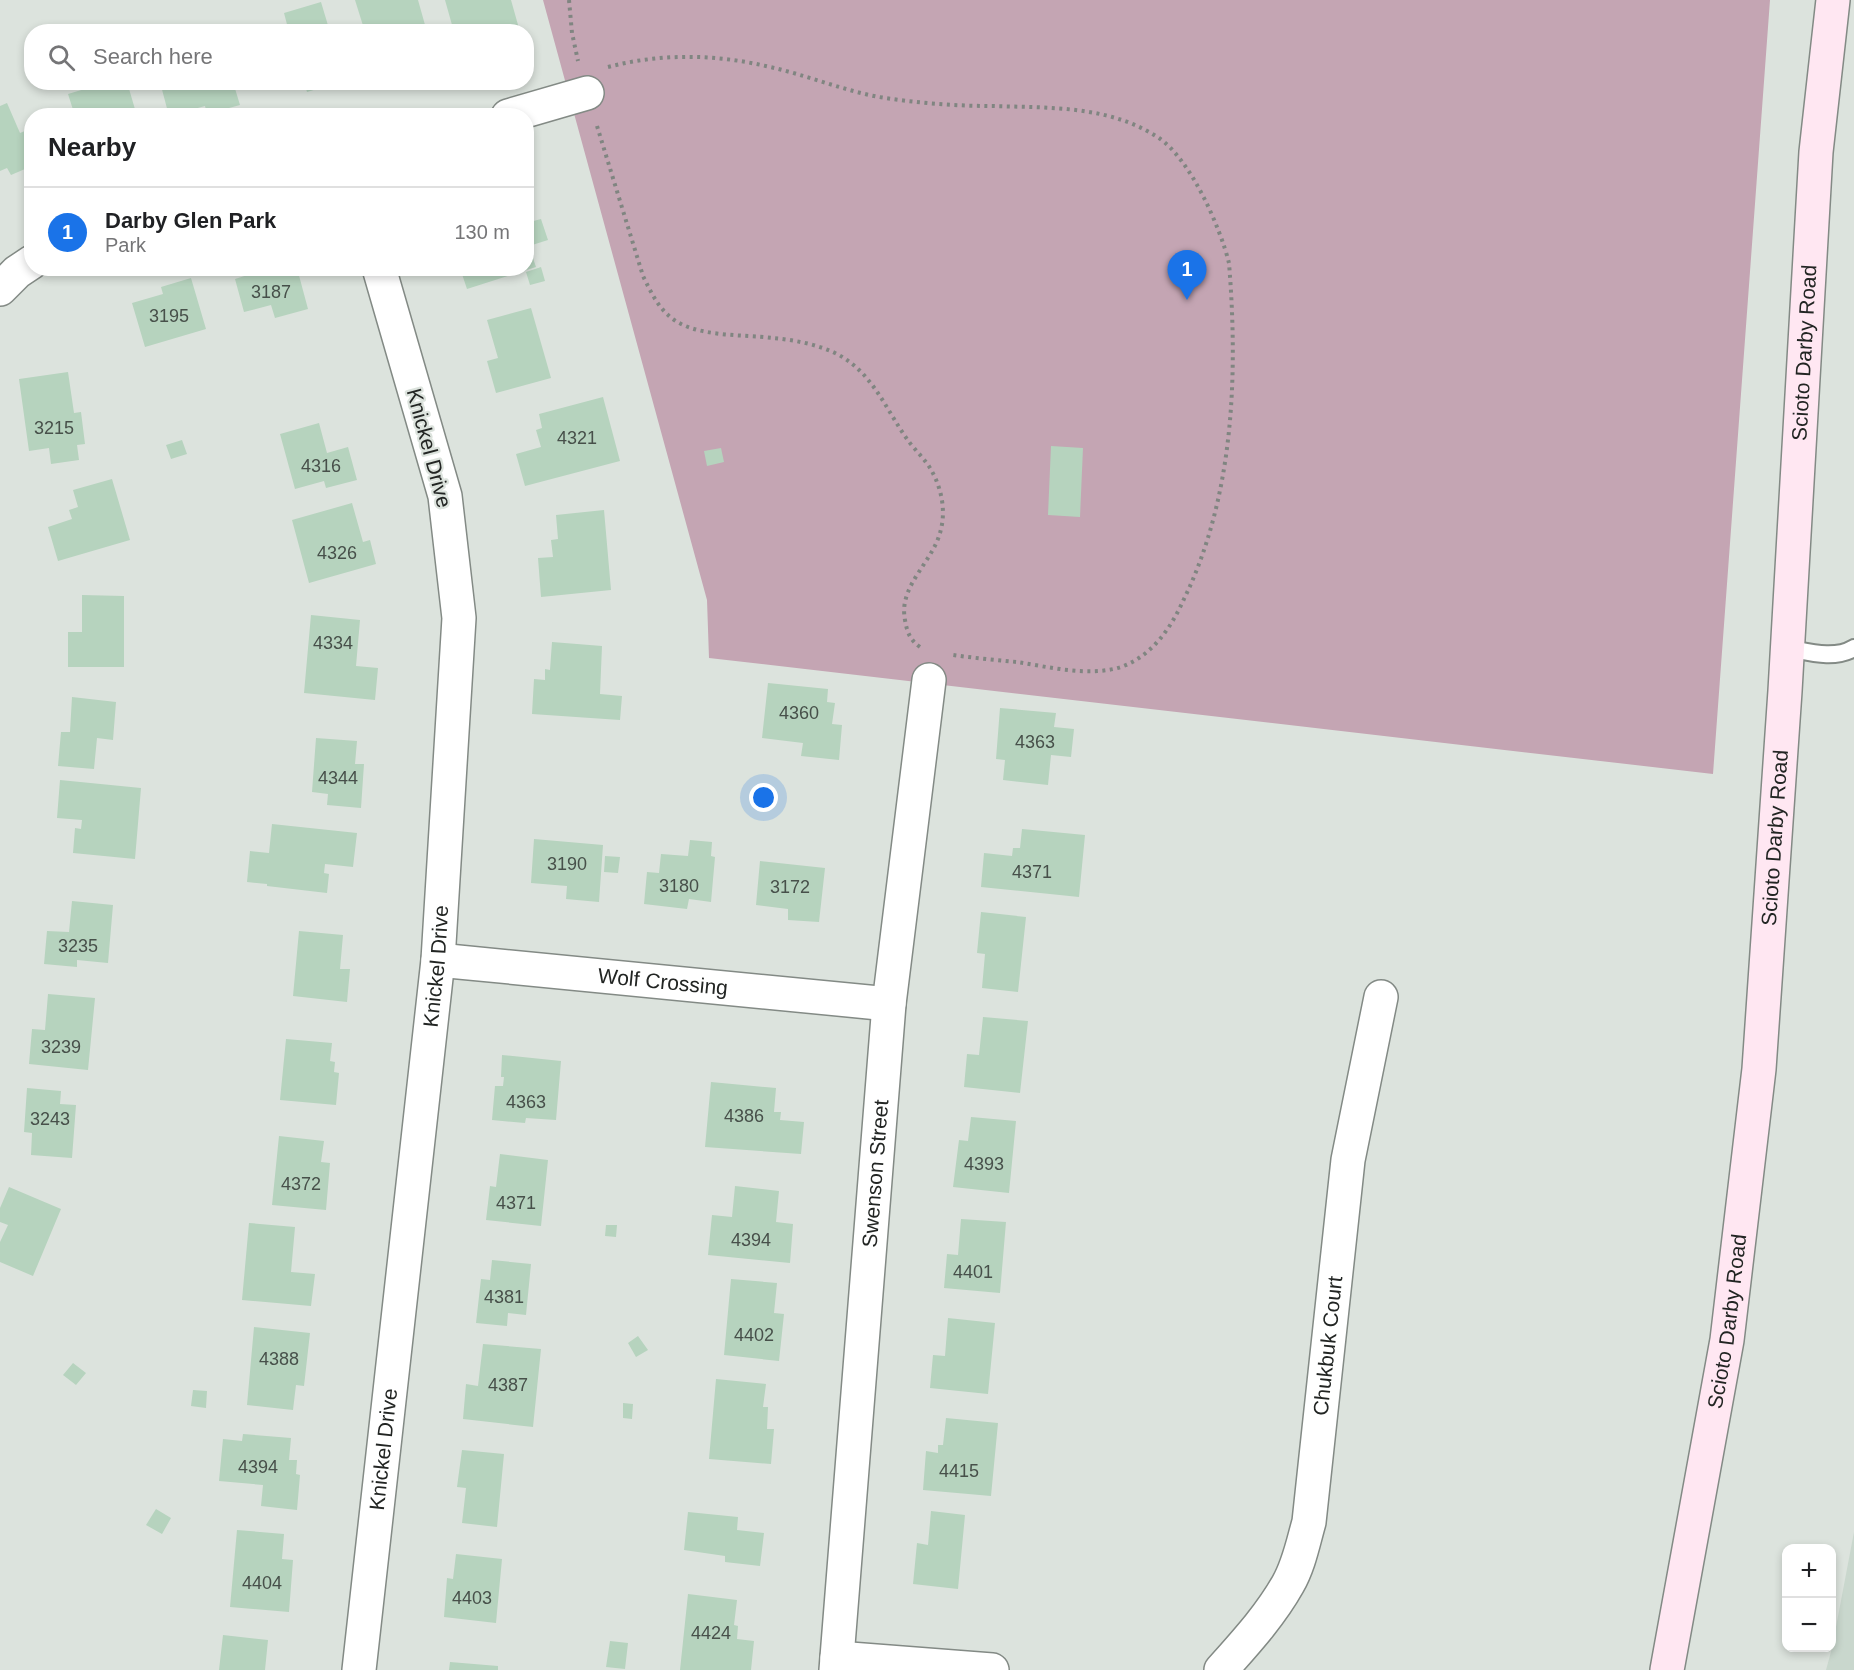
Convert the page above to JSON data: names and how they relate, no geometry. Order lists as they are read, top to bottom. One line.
{"streets":{"main road":["Scioto Darby Road"],"street":["Knickel Drive","Wolf Crossing","Swenson Street","Chukbuk Court"]},"crossings":[["Knickel Drive","Wolf Crossing"],["Wolf Crossing","Swenson Street"]],"house_numbers":["3187","3195","3215","4321","4316","4326","4334","4360","4363","4344","3190","4371","3180","3172","3235","3239","4363","4386","3243","4393","4372","4371","4394","4401","4381","4402","4388","4387","4394","4415","4404","4403","4424"],"page":{"search":"Search here","heading":"Nearby","list":[{"mark":"1","name":"Darby Glen Park","note":"Park","value":"130 m"}],"pins":"1","map_buttons":["+","−"]}}
